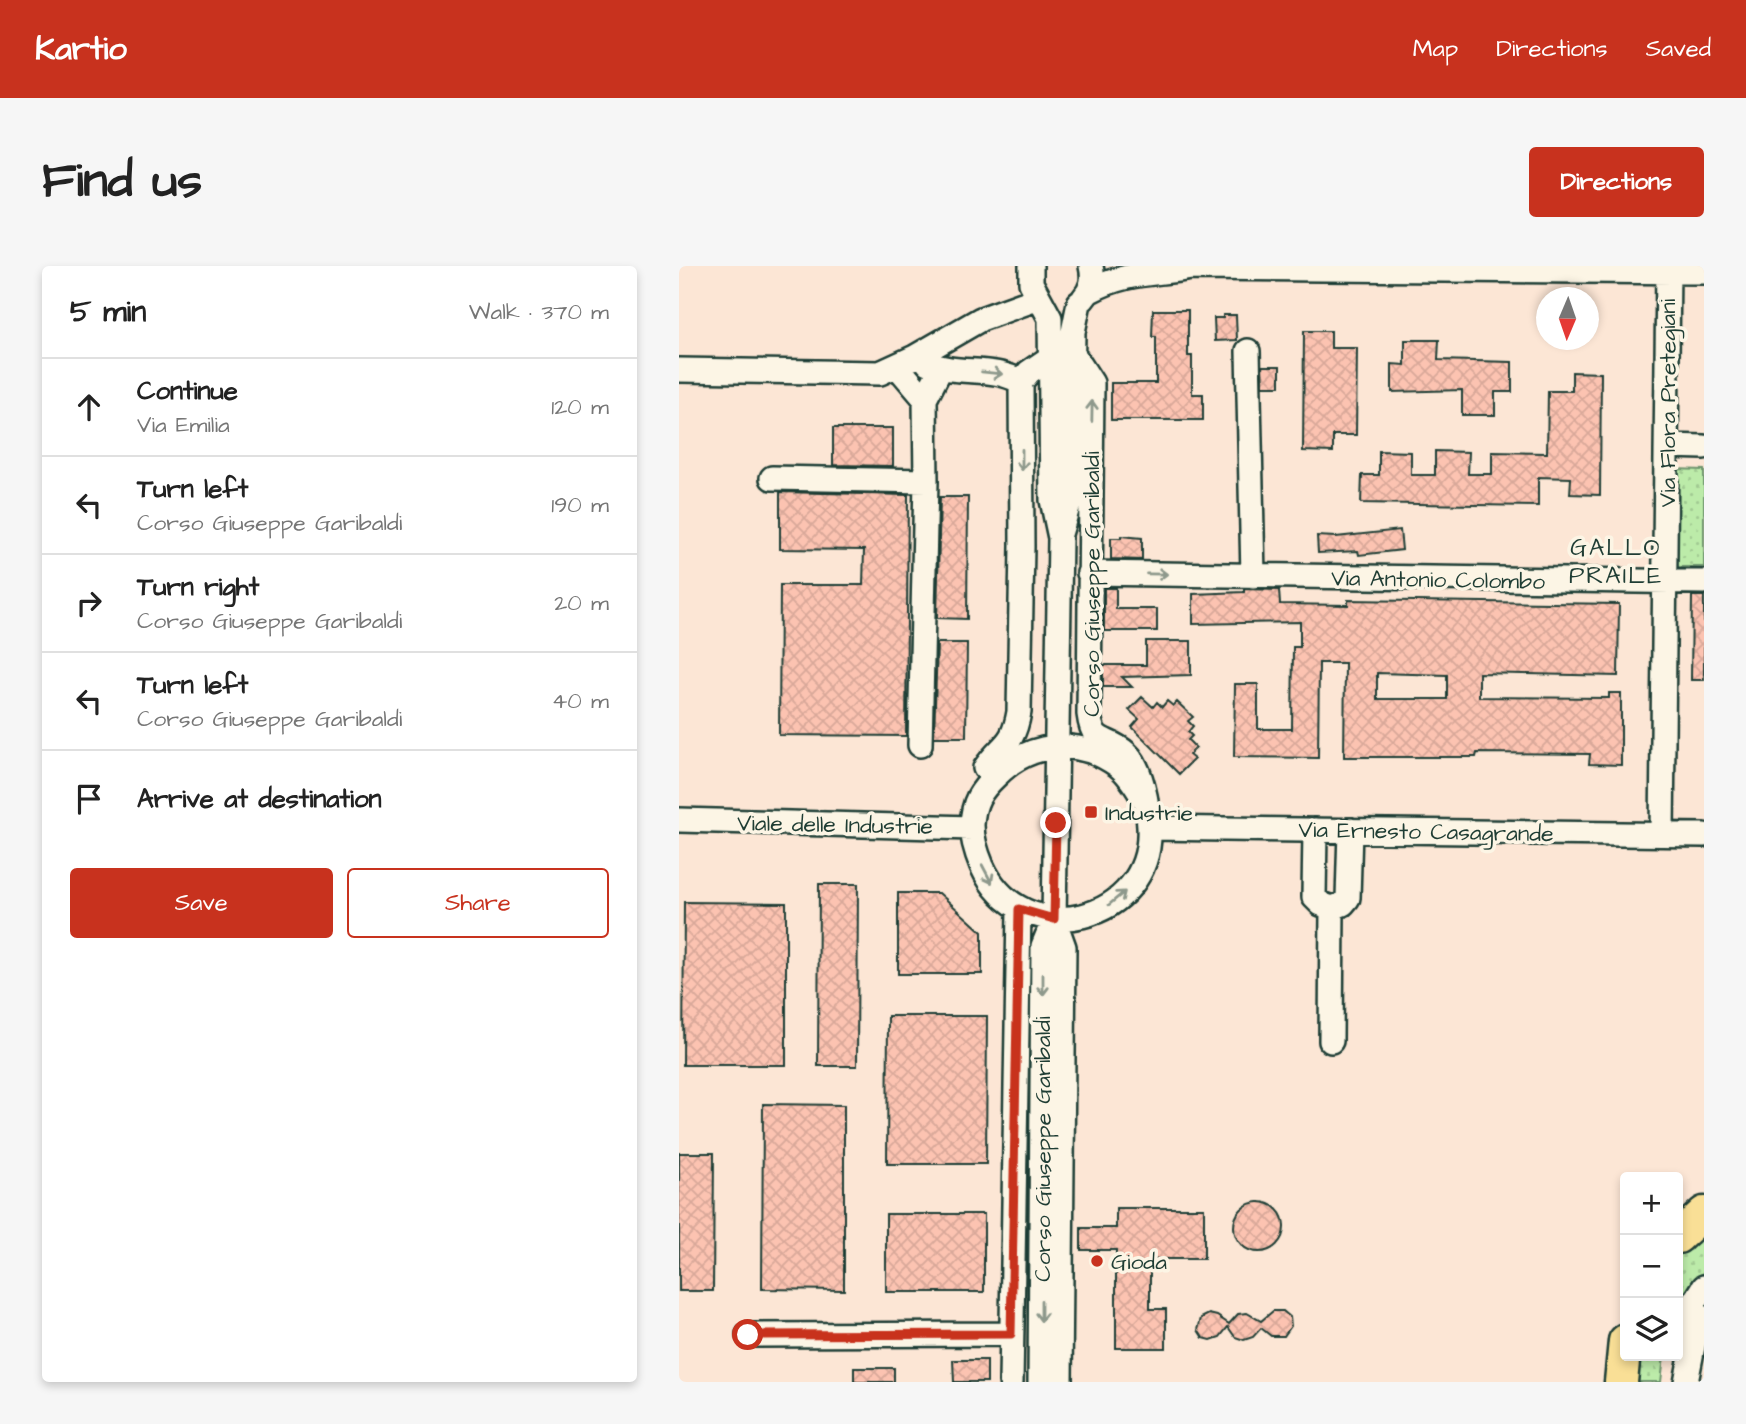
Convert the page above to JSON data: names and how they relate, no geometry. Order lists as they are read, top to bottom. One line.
{"streets":{"street":["Via Flora Pretegiani","Via Antonio Colombo","Corso Giuseppe Garibaldi","Viale delle Industrie","Via Ernesto Casagrande"]},"crossings":[["Via Flora Pretegiani","Via Antonio Colombo"],["Via Flora Pretegiani","Via Ernesto Casagrande"],["Via Antonio Colombo","Corso Giuseppe Garibaldi"],["Corso Giuseppe Garibaldi","Viale delle Industrie"],["Corso Giuseppe Garibaldi","Via Ernesto Casagrande"]],"districts":["GALLO PRAILE"],"places":{"transit":["Industrie"],"other":["Gioda"]},"north":"bottom","page":{"header":"Kartio","nav":["Map","Directions","Saved"],"buttons":["Directions",["Save","Share"]],"title":"Find us","heading":["5 min","Walk · 370 m"],"list":[["Continue","Via Emilia","120 m"],["Turn left","Corso Giuseppe Garibaldi","190 m"],["Turn right","Corso Giuseppe Garibaldi","20 m"],["Turn left","Corso Giuseppe Garibaldi","40 m"],"Arrive at destination"],"map_buttons":["+","−"]}}
